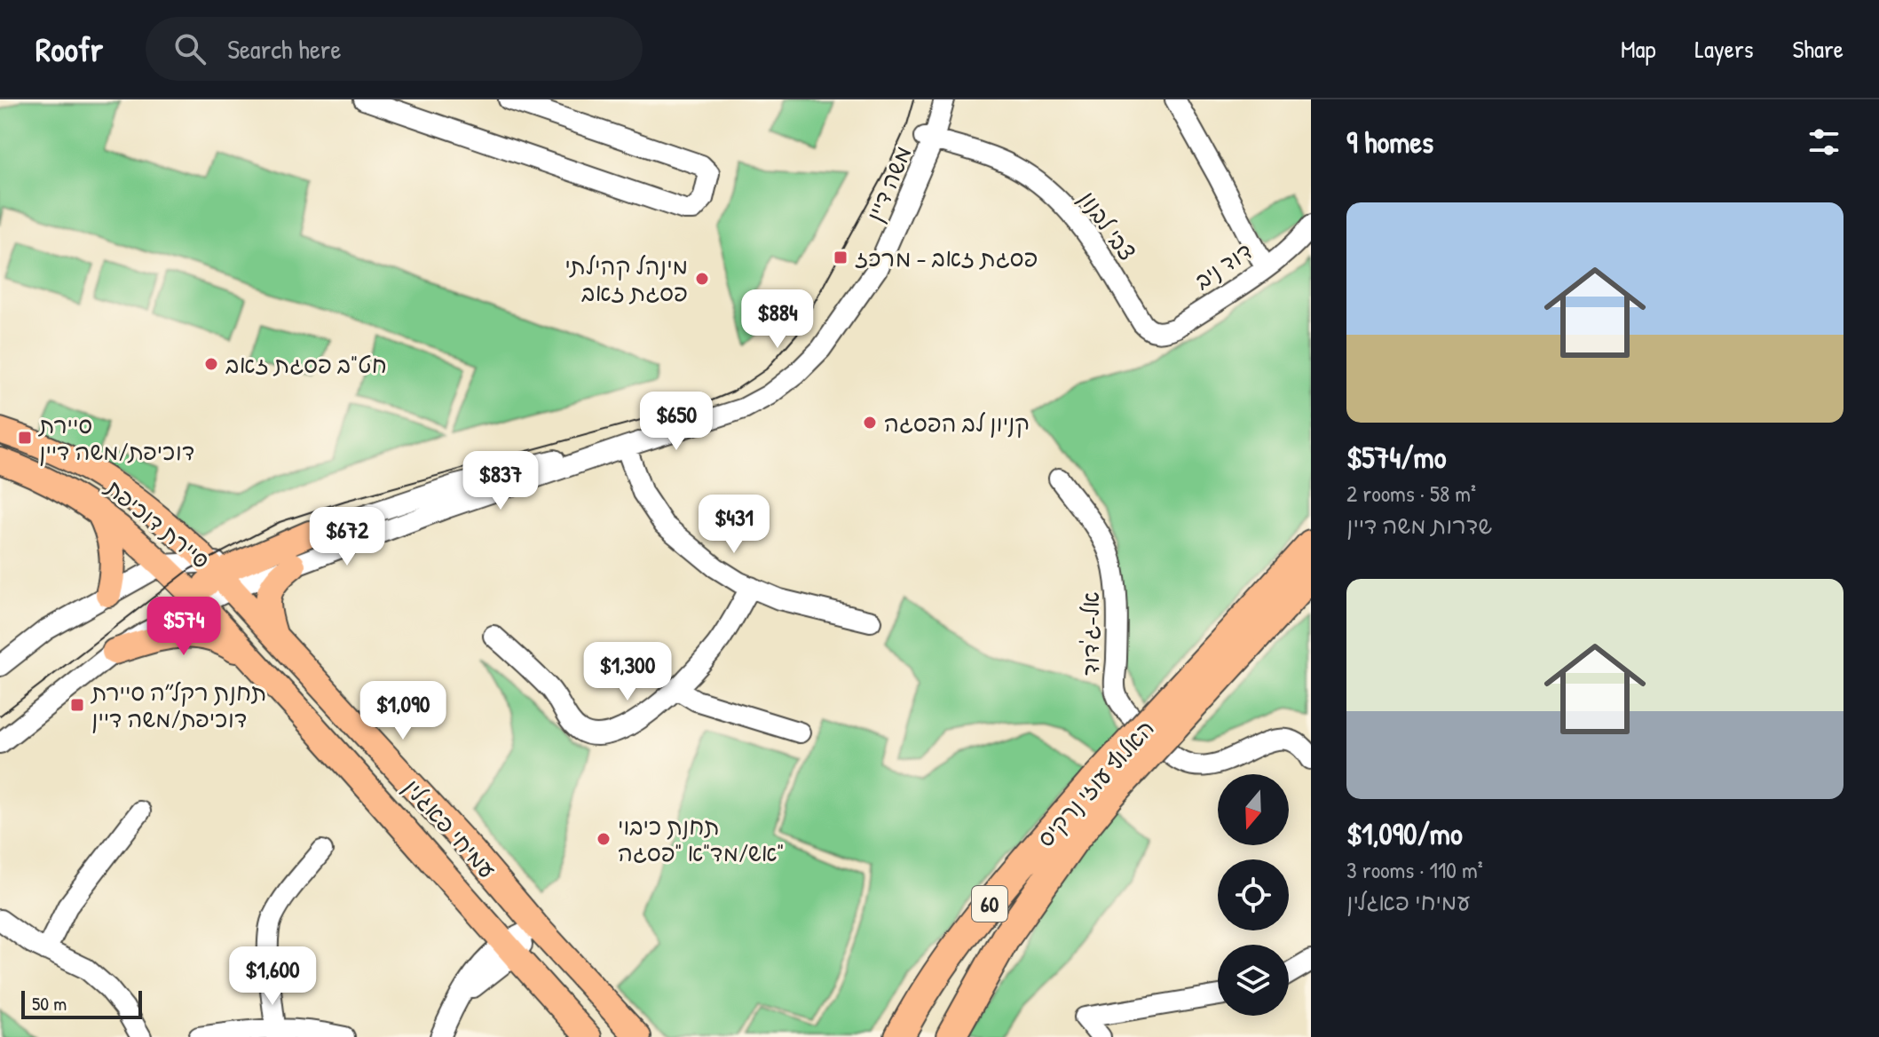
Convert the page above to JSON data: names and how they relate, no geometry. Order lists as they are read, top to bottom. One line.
{"streets":{"highway":["האלוף עוזי נרקיס","60"],"main road":["סיירת דוכיפת","עמיחי פאגלין"],"street":["משה דיין","צבי לבנון","דוד ניב","אל-ג'דוד"]},"crossings":[["משה דיין","צבי לבנון"],["צבי לבנון","דוד ניב"],["סיירת דוכיפת","עמיחי פאגלין"]],"places":{"transit":["פסגת זאב – מרכז","סיירת דוכיפת/משה דיין","תחנת רקל״ה סיירת דוכיפת/משה דיין"],"other":["מינהל קהילתי פסגת זאב","חט\"ב פסגת זאב","קניון לב הפסגה","תחנת כיבוי אש/מד\"א \"פסגה\""]},"scale_bar":"50 m","north":"bottom","page":{"header":"Roofr","search":"Search here","nav":["Map","Layers","Share"],"heading":"9 homes","list":[{"name":"$574/mo","note":"2 rooms · 58 m² · שדרות משה דיין"},{"name":"$1,090/mo","note":"3 rooms · 110 m² · עמיחי פאגלין"}],"price":["$884","$650","$837","$431","$672","$574","$1,300","$1,090","$1,600"],"scale":"50 m"}}
